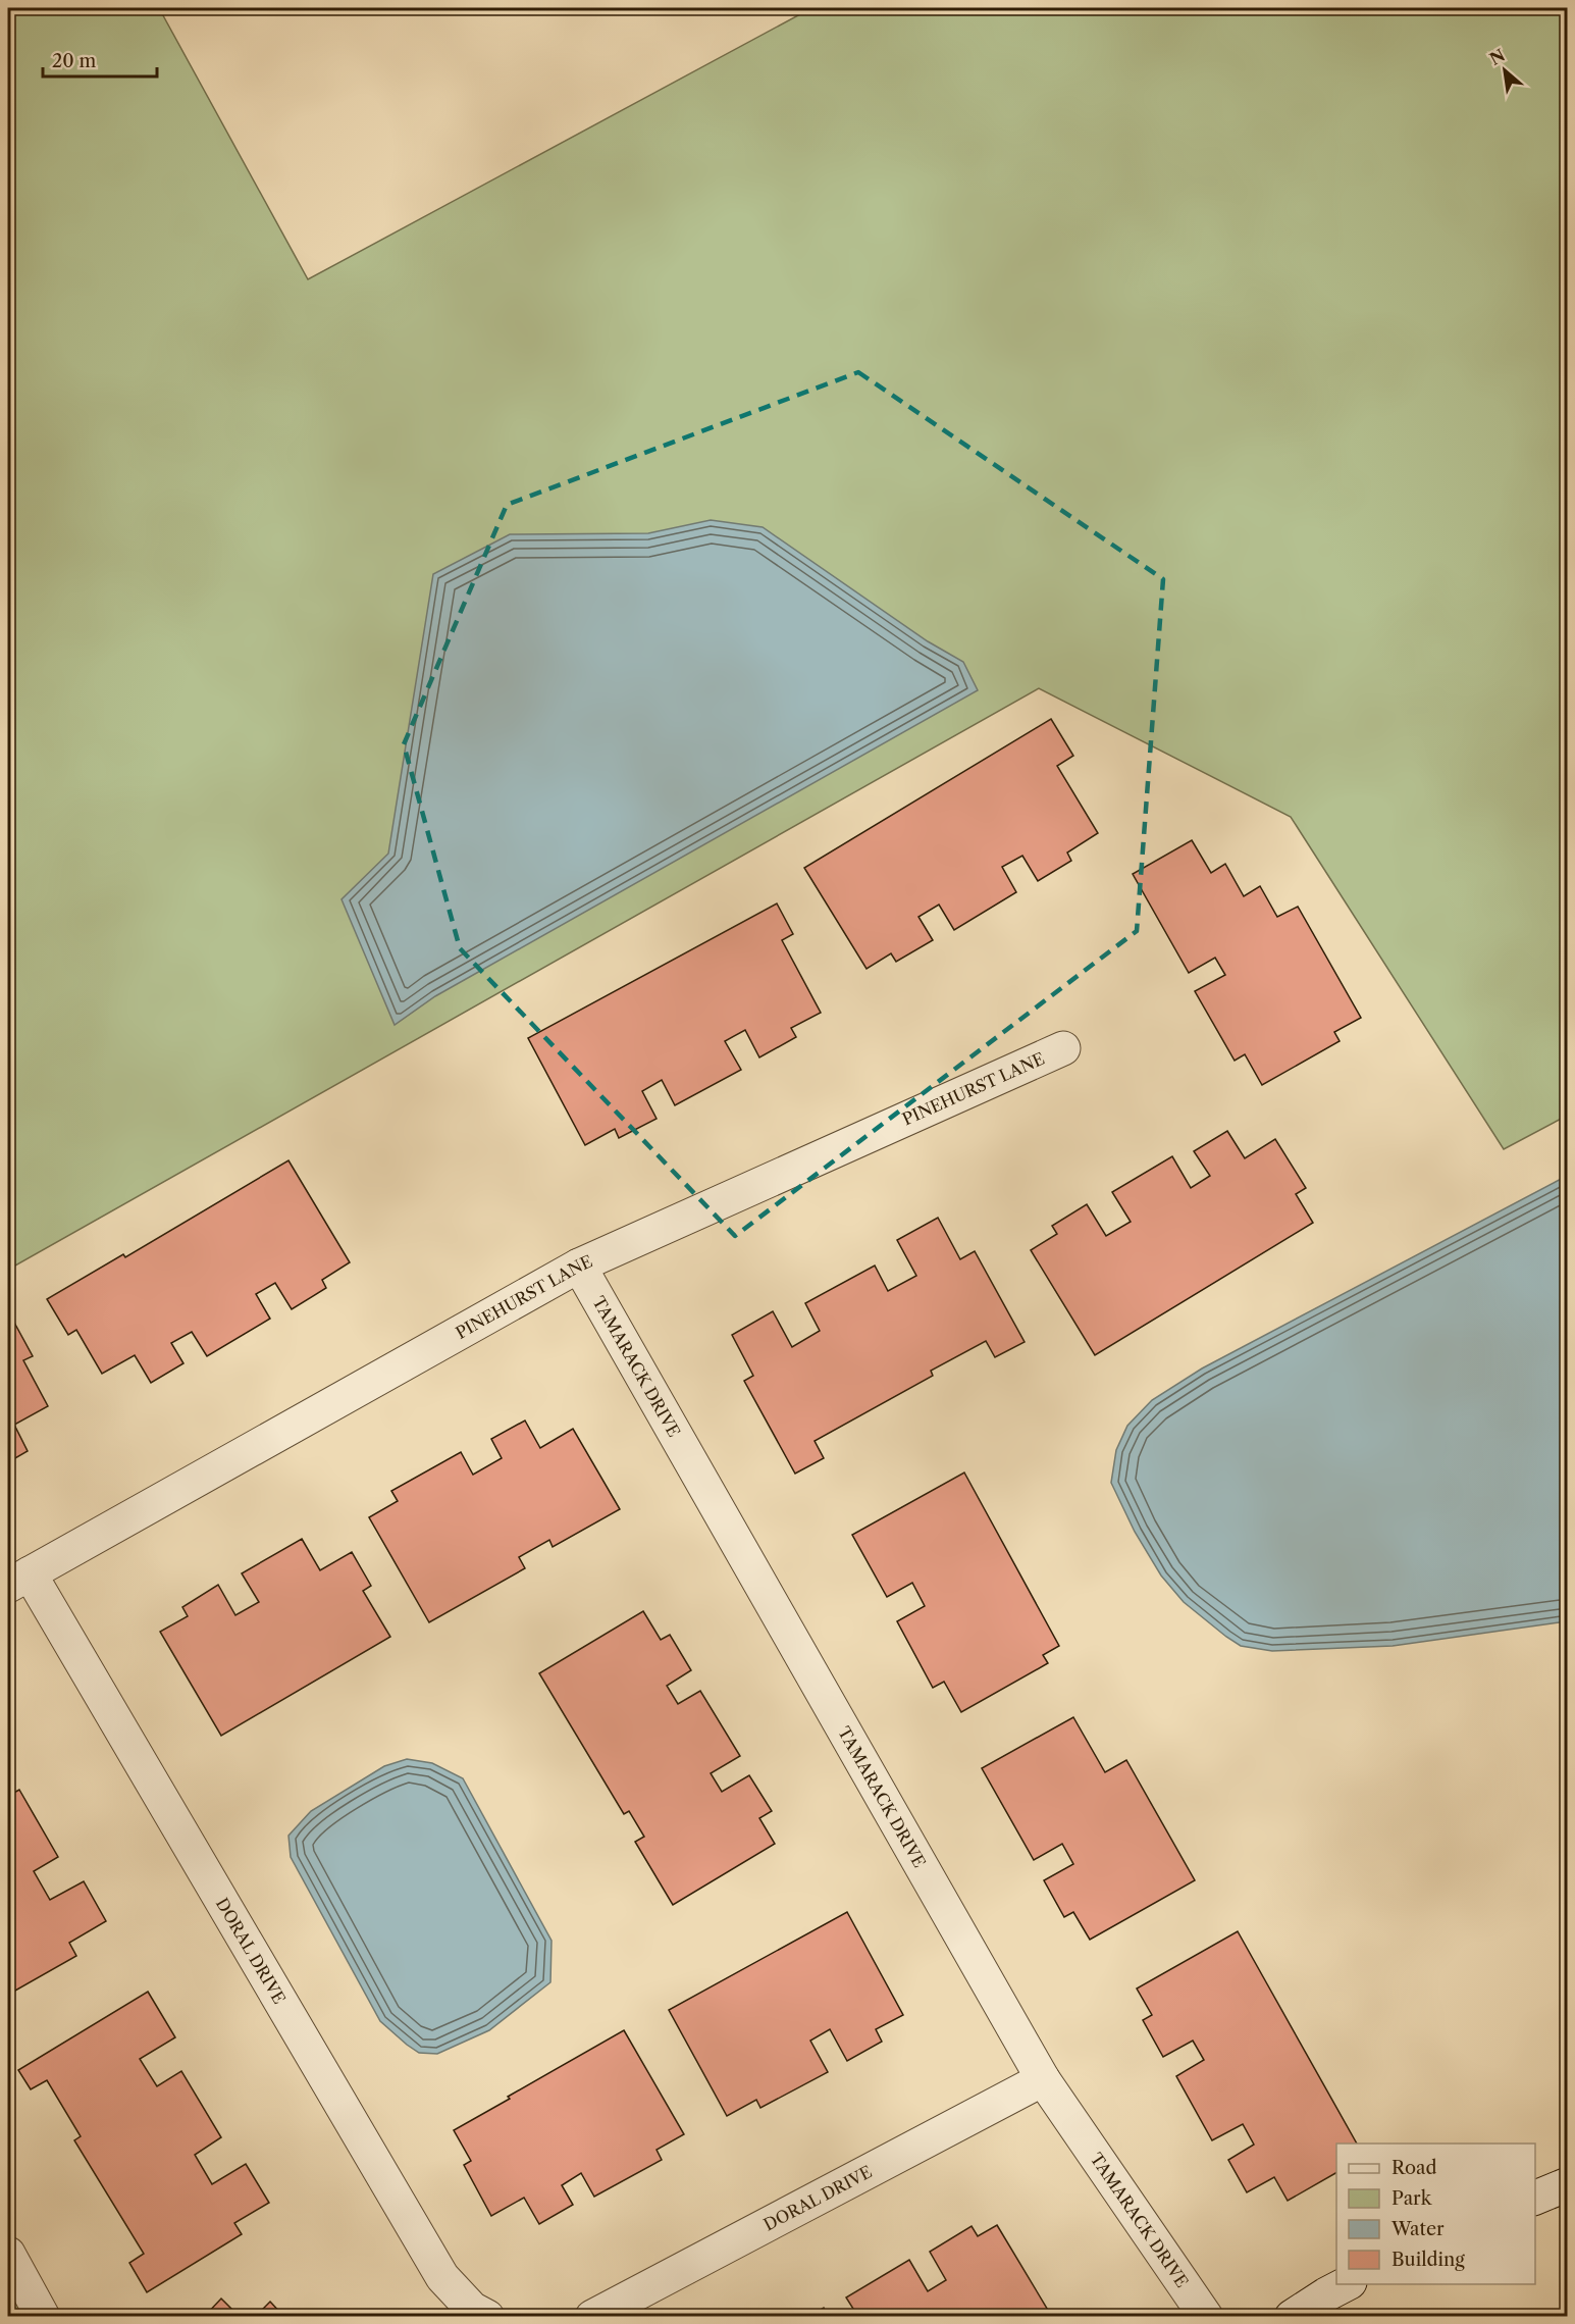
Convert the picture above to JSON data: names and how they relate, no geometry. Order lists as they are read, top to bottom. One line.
{"streets":{"street":["PINEHURST LANE","TAMARACK DRIVE","DORAL DRIVE"]},"crossings":[["PINEHURST LANE","TAMARACK DRIVE"],["PINEHURST LANE","DORAL DRIVE"],["TAMARACK DRIVE","DORAL DRIVE"]],"legend":["Road","Park","Water","Building"],"scale_bar":"20 m","north":"top left"}
